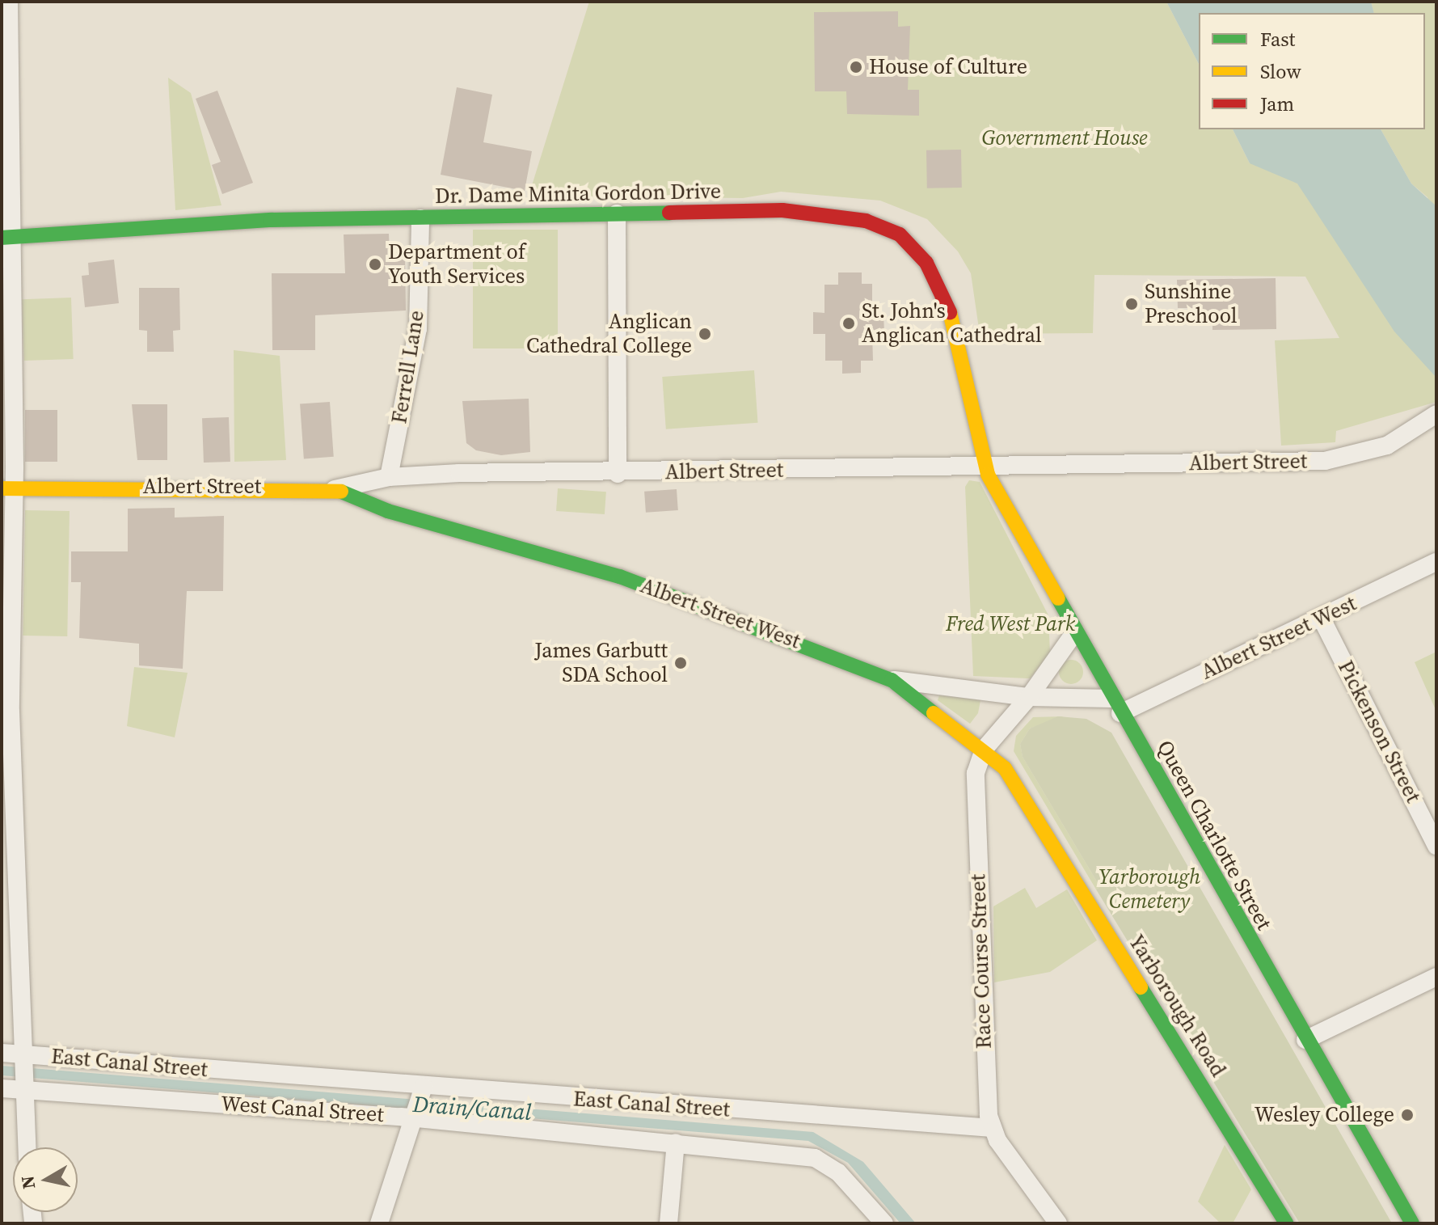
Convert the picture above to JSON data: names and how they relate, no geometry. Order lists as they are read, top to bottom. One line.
{"streets":{"main road":["Dr. Dame Minita Gordon Drive","Albert Street","Albert Street West","Queen Charlotte Street","Yarborough Road"],"street":["Ferrell Lane","Pickenson Street","Race Course Street","East Canal Street","West Canal Street"]},"crossings":[["Dr. Dame Minita Gordon Drive","Ferrell Lane"],["Dr. Dame Minita Gordon Drive","Albert Street"],["Dr. Dame Minita Gordon Drive","Queen Charlotte Street"],["Ferrell Lane","Albert Street"],["Albert Street","Albert Street West"],["Albert Street","Queen Charlotte Street"],["Albert Street West","Pickenson Street"],["Albert Street West","Queen Charlotte Street"],["Albert Street West","Race Course Street"],["Albert Street West","Yarborough Road"],["Queen Charlotte Street","Race Course Street"],["Race Course Street","Yarborough Road"],["Race Course Street","East Canal Street"],["East Canal Street","West Canal Street"]],"water":["Drain/Canal"],"parks":["Government House","Fred West Park","Yarborough Cemetery"],"places":["House of Culture","Department of Youth Services","Sunshine Preschool","St. John's Anglican Cathedral","Anglican Cathedral College","James Garbutt SDA School","Wesley College"],"legend":["Fast","Slow","Jam"],"north":"left"}
